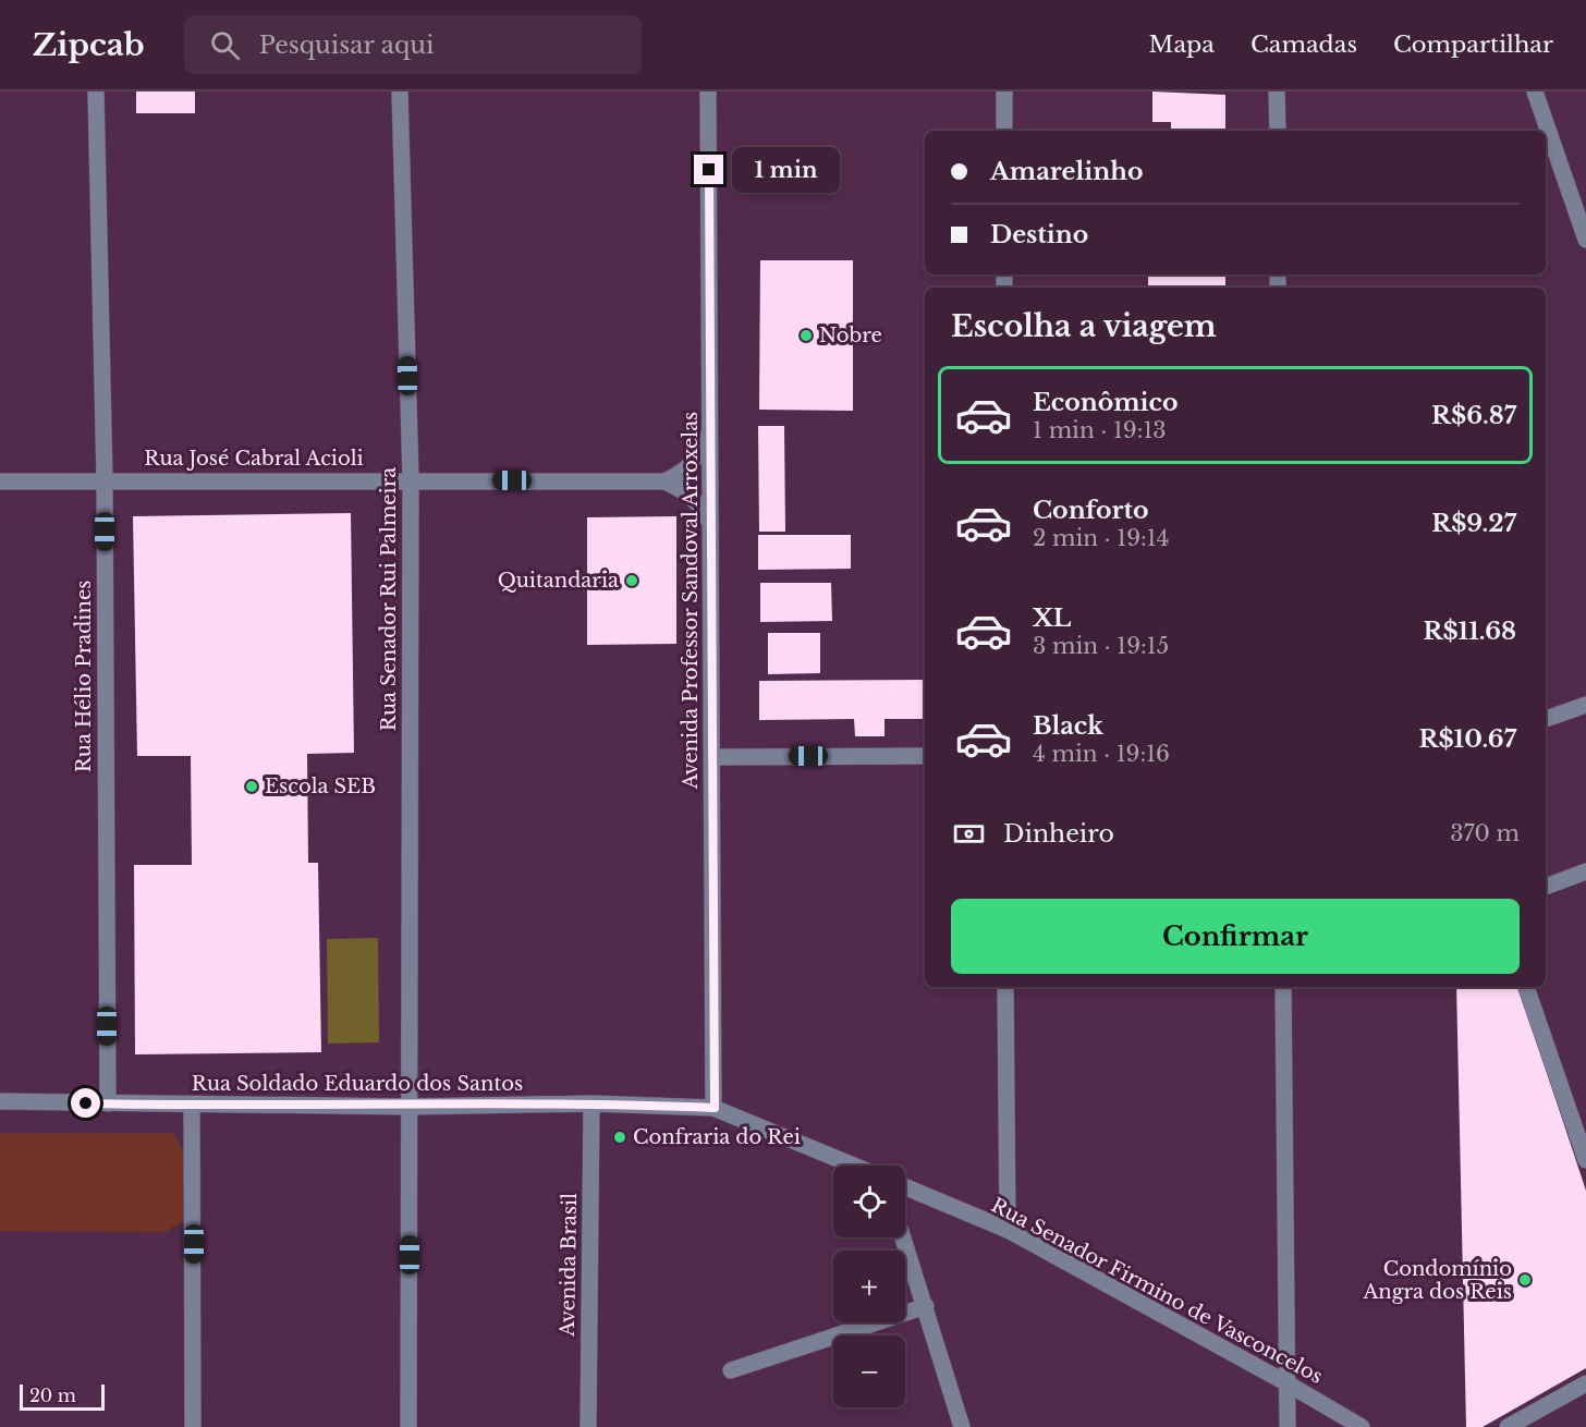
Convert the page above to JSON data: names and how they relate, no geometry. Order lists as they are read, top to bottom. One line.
{"streets":{"street":["Rua José Cabral Acioli","Rua Senador Rui Palmeira","Avenida Professor Sandoval Arroxelas","Rua Hélio Pradines","Rua Soldado Eduardo dos Santos","Avenida Brasil","Rua Senador Firmino de Vasconcelos"]},"crossings":[["Rua José Cabral Acioli","Rua Senador Rui Palmeira"],["Rua José Cabral Acioli","Avenida Professor Sandoval Arroxelas"],["Rua José Cabral Acioli","Rua Hélio Pradines"],["Rua Senador Rui Palmeira","Rua Soldado Eduardo dos Santos"],["Avenida Professor Sandoval Arroxelas","Rua Soldado Eduardo dos Santos"],["Rua Hélio Pradines","Rua Soldado Eduardo dos Santos"],["Rua Soldado Eduardo dos Santos","Avenida Brasil"]],"places":["Nobre","Quitandaria","Escola SEB","Confraria do Rei","Condomínio Angra dos Reis"],"scale_bar":"20 m","page":{"header":"Zipcab","search":"Pesquisar aqui","nav":["Mapa","Camadas","Compartilhar"],"banner":["Amarelinho","Destino"],"bubble":"1 min","heading":"Escolha a viagem","list":[{"name":"Econômico","note":"1 min · 19:13","value":"R$6.87"},{"name":"Conforto","note":"2 min · 19:14","value":"R$9.27"},{"name":"XL","note":"3 min · 19:15","value":"R$11.68"},{"name":"Black","note":"4 min · 19:16","value":"R$10.67"}],"pay":["Dinheiro","370 m"],"buttons":"Confirmar","map_buttons":["+","−"],"scale":"20 m"}}
